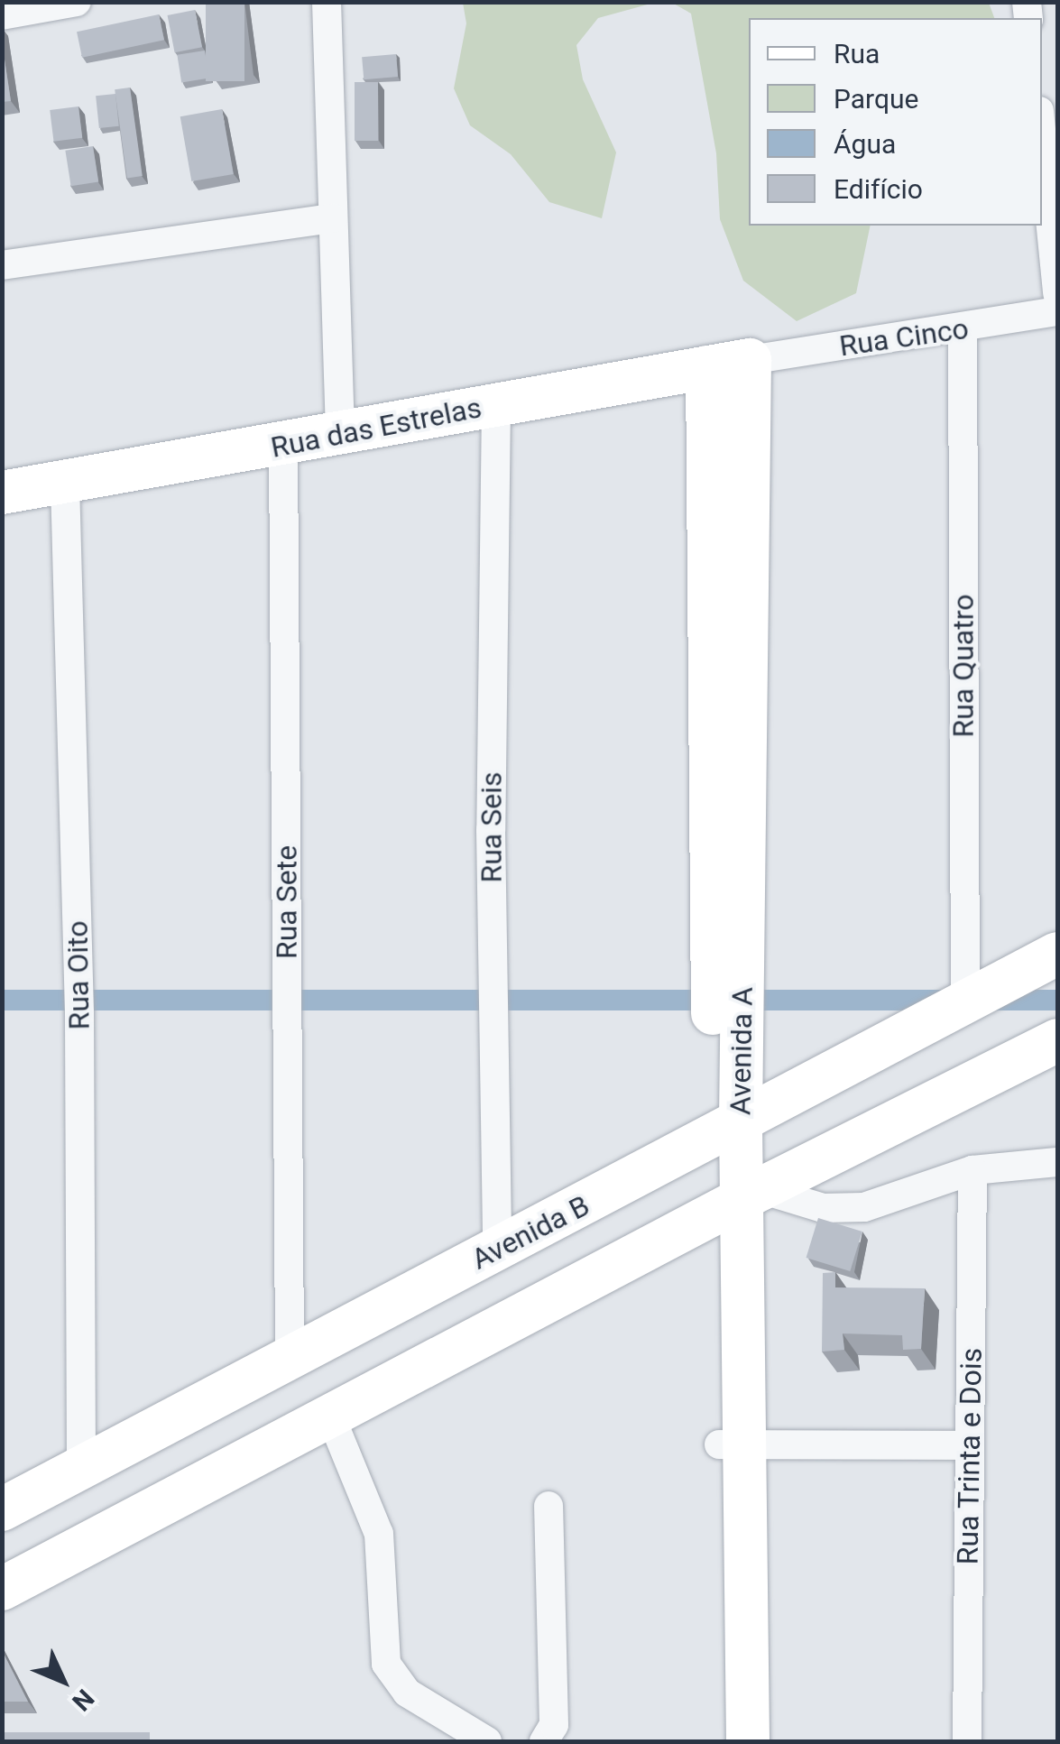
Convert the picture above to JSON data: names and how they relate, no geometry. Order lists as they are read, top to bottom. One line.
{"streets":{"main road":["Rua das Estrelas","Avenida A","Avenida B"],"street":["Rua Cinco","Rua Quatro","Rua Seis","Rua Sete","Rua Oito","Rua Trinta e Dois"]},"crossings":[["Rua Cinco","Rua das Estrelas"],["Rua Cinco","Rua Quatro"],["Rua Cinco","Avenida A"],["Rua das Estrelas","Rua Seis"],["Rua das Estrelas","Rua Sete"],["Rua das Estrelas","Rua Oito"],["Rua das Estrelas","Avenida A"],["Rua Quatro","Avenida B"],["Rua Seis","Avenida B"],["Rua Sete","Avenida B"],["Rua Oito","Avenida B"],["Avenida A","Avenida B"]],"legend":["Rua","Parque","Água","Edifício"],"north":"bottom right"}
